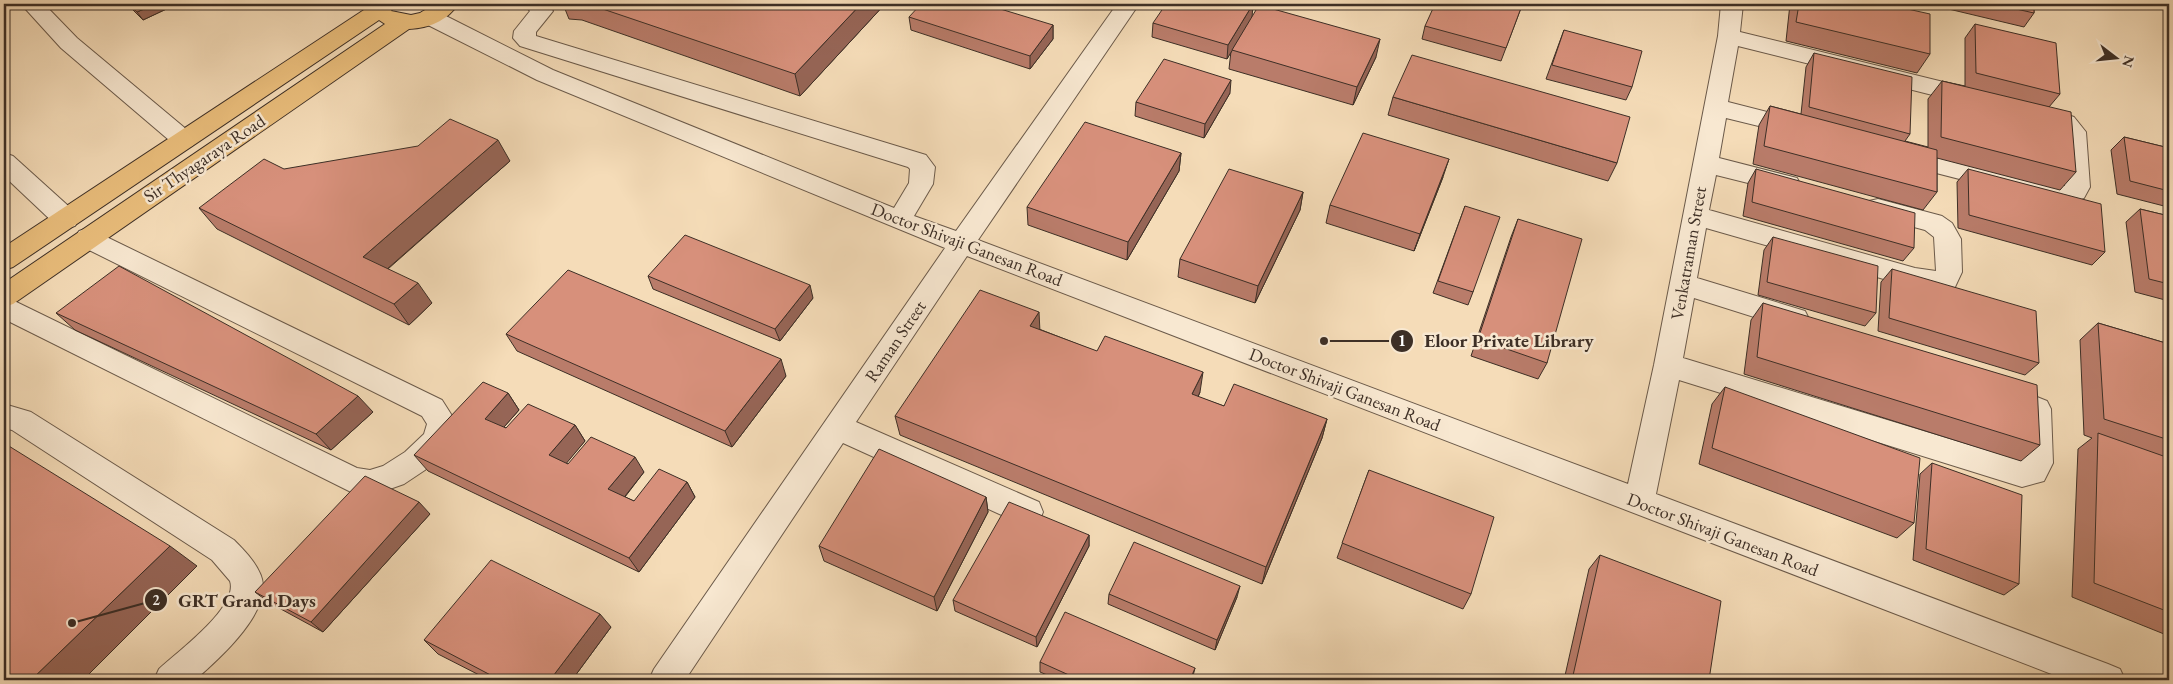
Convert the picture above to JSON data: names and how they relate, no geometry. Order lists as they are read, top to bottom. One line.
{"streets":{"main road":["Sir Thyagaraya Road"],"street":["Doctor Shivaji Ganesan Road","Venkatraman Street","Raman Street"]},"crossings":[["Sir Thyagaraya Road","Doctor Shivaji Ganesan Road"],["Doctor Shivaji Ganesan Road","Venkatraman Street"],["Doctor Shivaji Ganesan Road","Raman Street"]],"places":["Eloor Private Library","GRT Grand Days"],"north":"right"}
